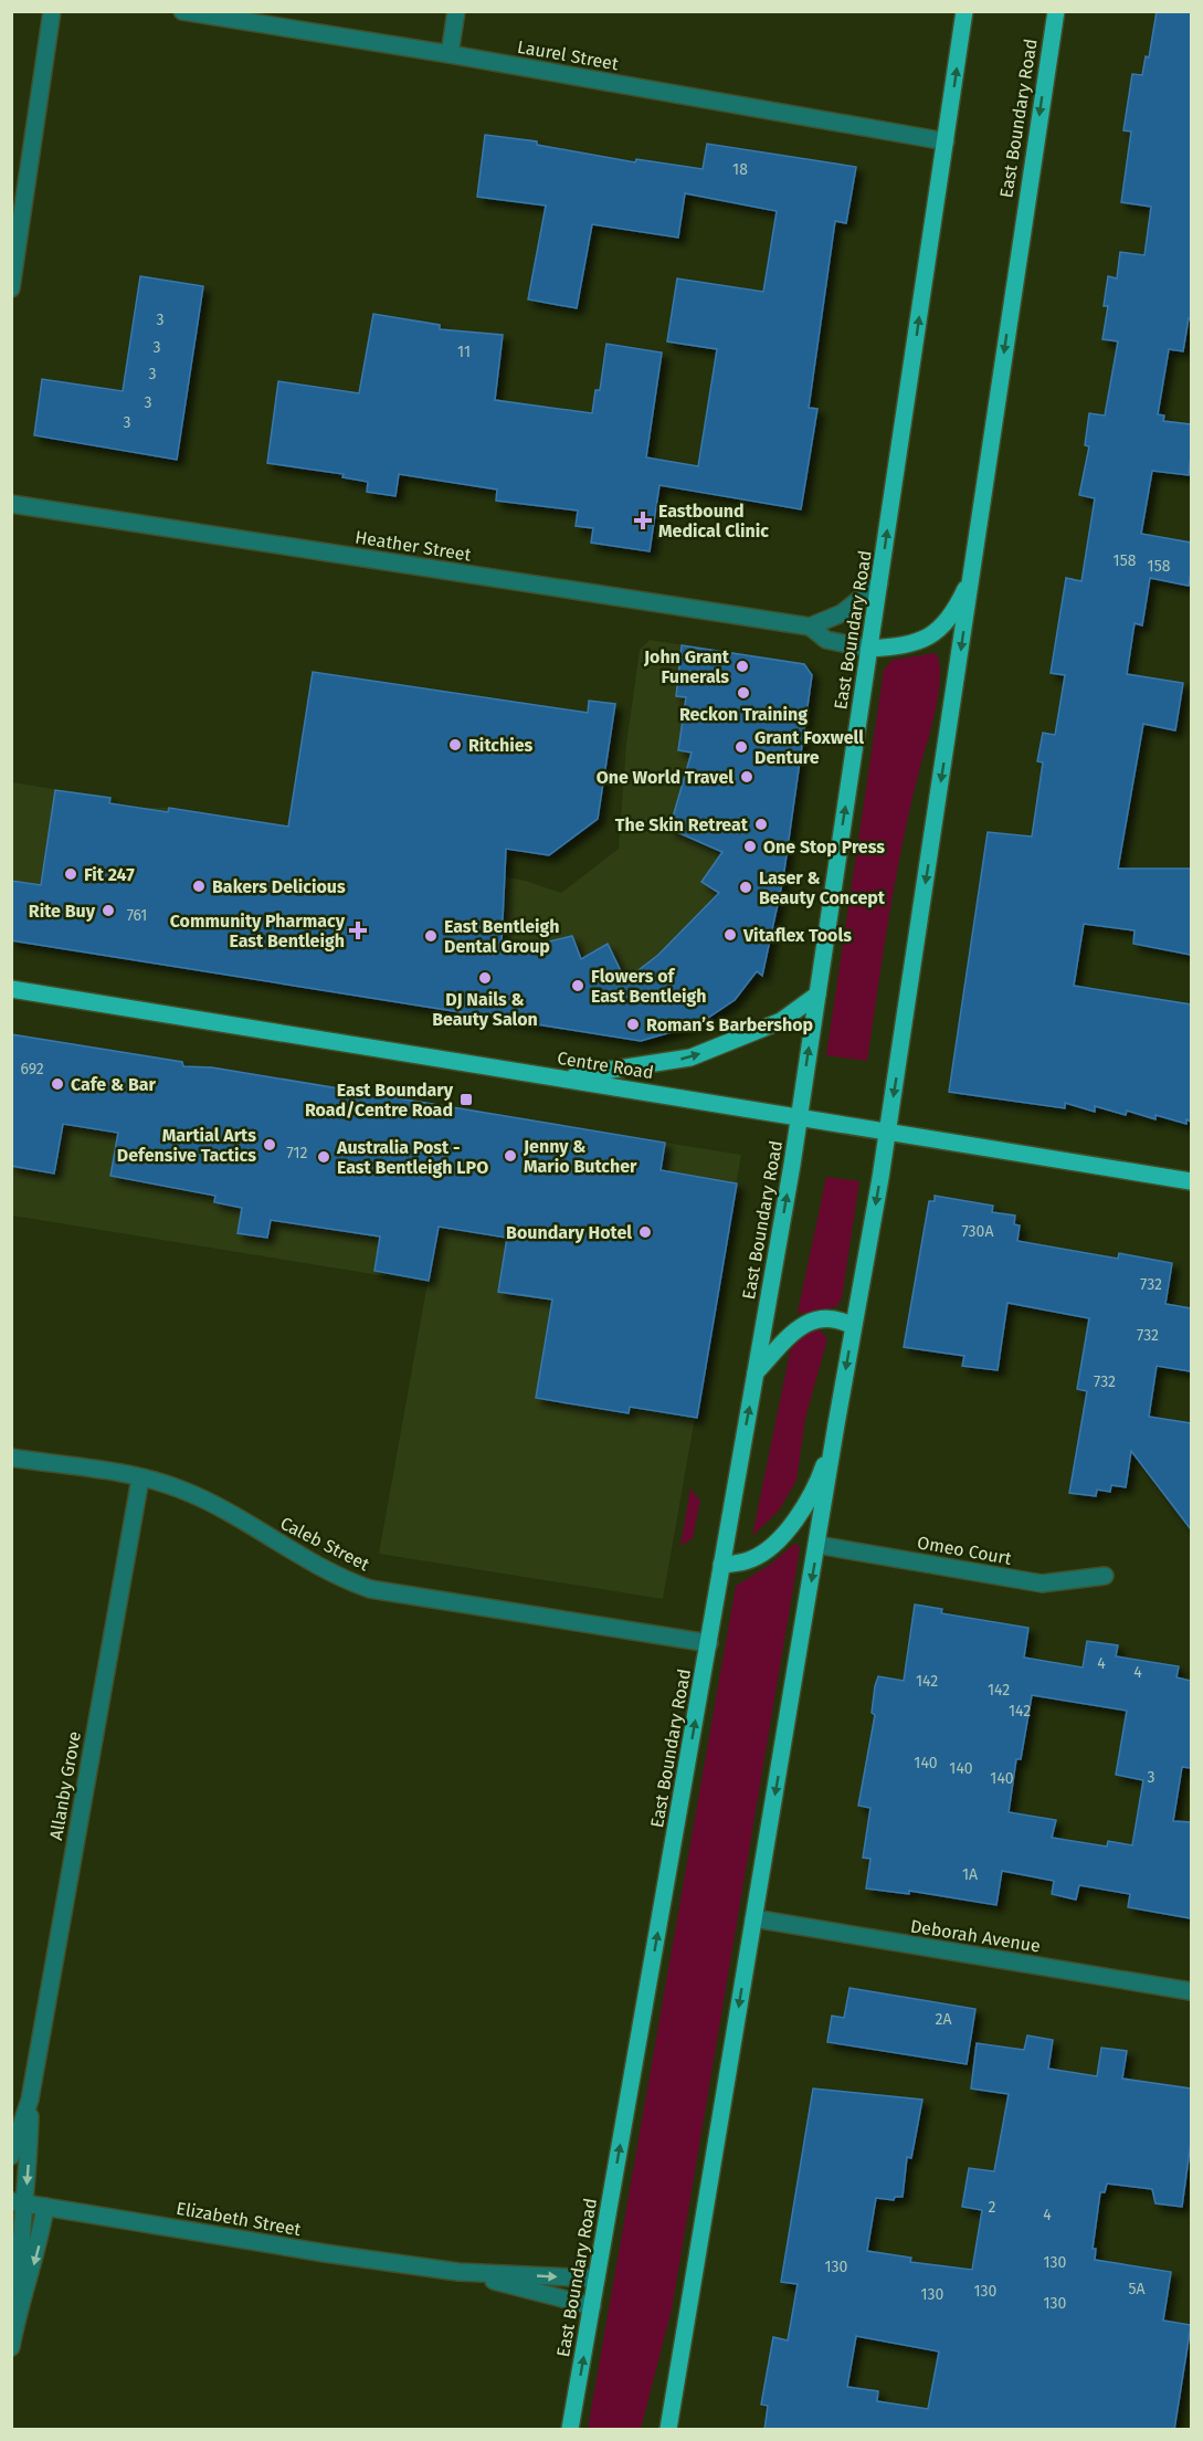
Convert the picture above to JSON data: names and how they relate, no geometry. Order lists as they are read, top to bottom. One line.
{"streets":{"main road":["East Boundary Road","Centre Road"],"street":["Laurel Street","Heather Street","Caleb Street","Omeo Court","Allanby Grove","Deborah Avenue","Elizabeth Street"]},"crossings":[["Laurel Street","East Boundary Road"],["East Boundary Road","Heather Street"],["East Boundary Road","Centre Road"],["East Boundary Road","Caleb Street"],["East Boundary Road","Omeo Court"],["East Boundary Road","Deborah Avenue"],["East Boundary Road","Elizabeth Street"],["Caleb Street","Allanby Grove"],["Allanby Grove","Elizabeth Street"]],"places":{"health":["Eastbound Medical Clinic","Community Pharmacy East Bentleigh"],"other":["John Grant Funerals","Reckon Training","Ritchies","Grant Foxwell Denture","One World Travel","The Skin Retreat","One Stop Press","Fit 247","Bakers Delicious","Laser & Beauty Concept","Rite Buy","Vitaflex Tools","East Bentleigh Dental Group","DJ Nails & Beauty Salon","Flowers of East Bentleigh","Roman’s Barbershop","Cafe & Bar","Martial Arts Defensive Tactics","Jenny & Mario Butcher","Australia Post - East Bentleigh LPO","Boundary Hotel"],"transit":["East Boundary Road/Centre Road"]},"house_numbers":["18","3","3","11","3","3","3","158","158","761","692","712","730A","732","732","732","4","4","142","142","142","140","140","3","140","1A","2A","2","4","130","130","5A","130","130","130"]}
